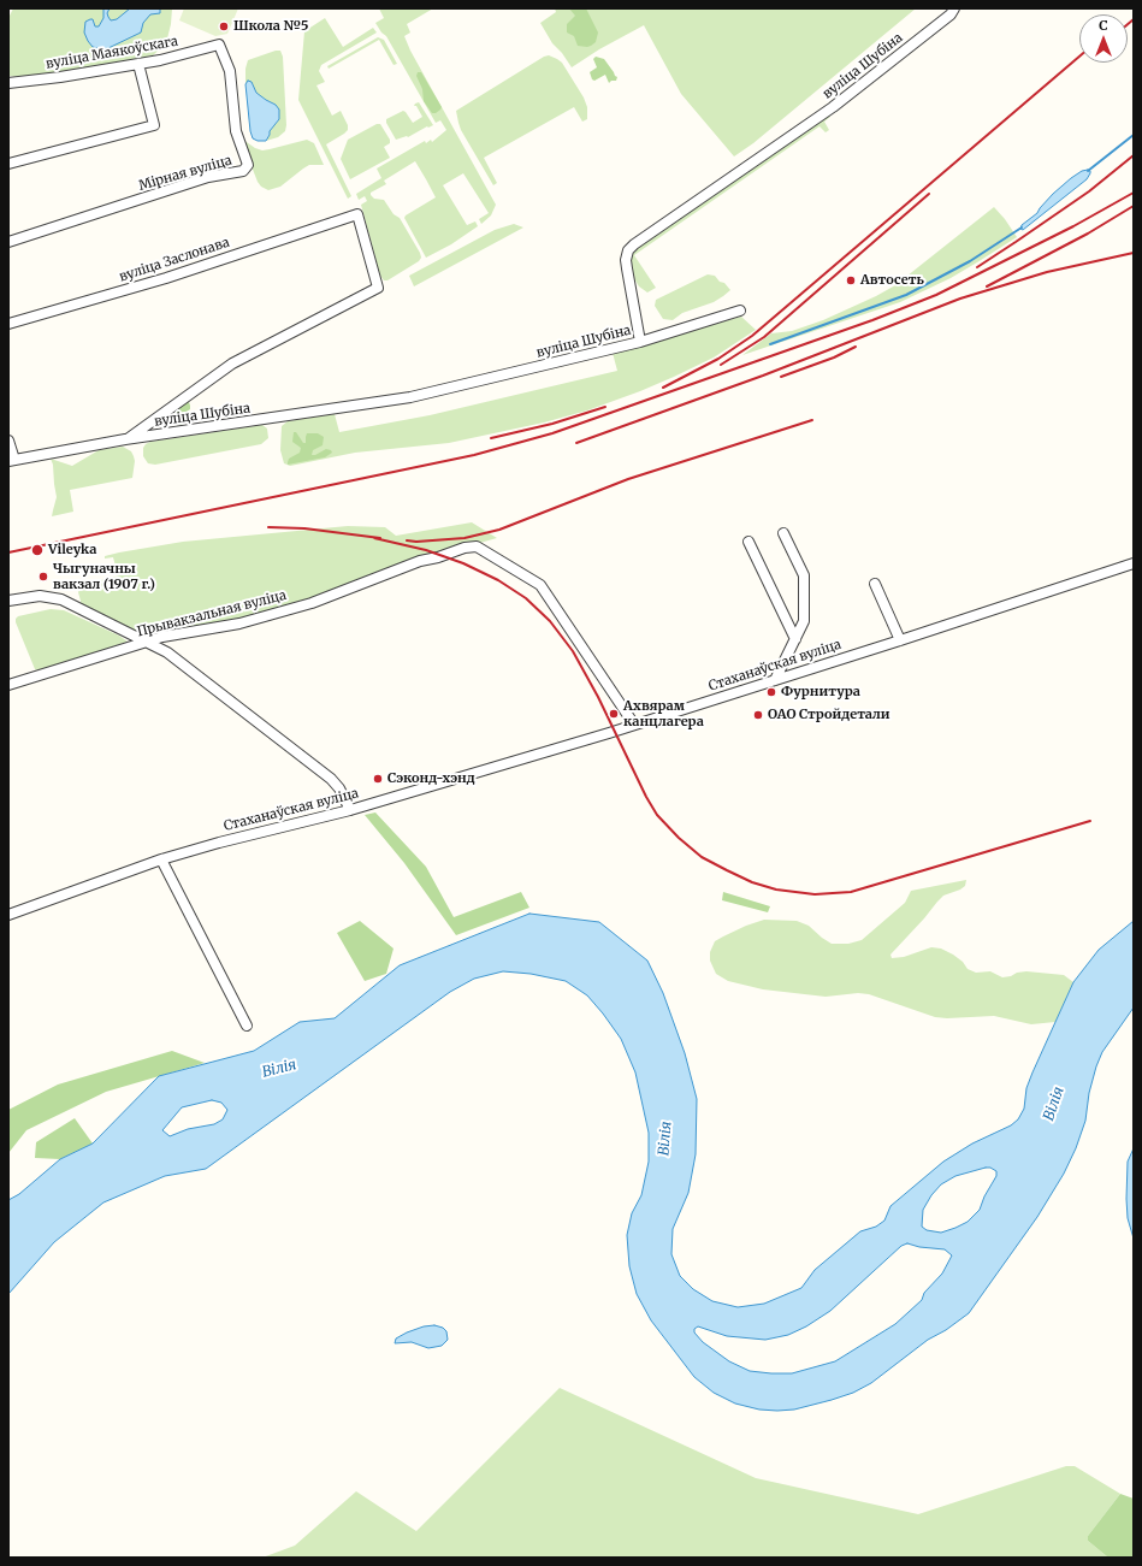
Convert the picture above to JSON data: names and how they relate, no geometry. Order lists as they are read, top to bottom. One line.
{"streets":{"street":["вуліца Маякоўскага","вуліца Шубіна","Мірная вуліца","вуліца Заслонава","Прывакзальная вуліца","Стаханаўская вуліца"]},"crossings":[["вуліца Маякоўскага","Мірная вуліца"],["вуліца Шубіна","вуліца Заслонава"],["Прывакзальная вуліца","Стаханаўская вуліца"]],"water":["Вілія"],"places":["Школа №5","Автосеть","Vileyka","Чыгуначны вакзал (1907 г.)","Фурнитура","Ахвярам канцлагера","ОАО Стройдетали","Сэконд-хэнд"],"north":"top"}
